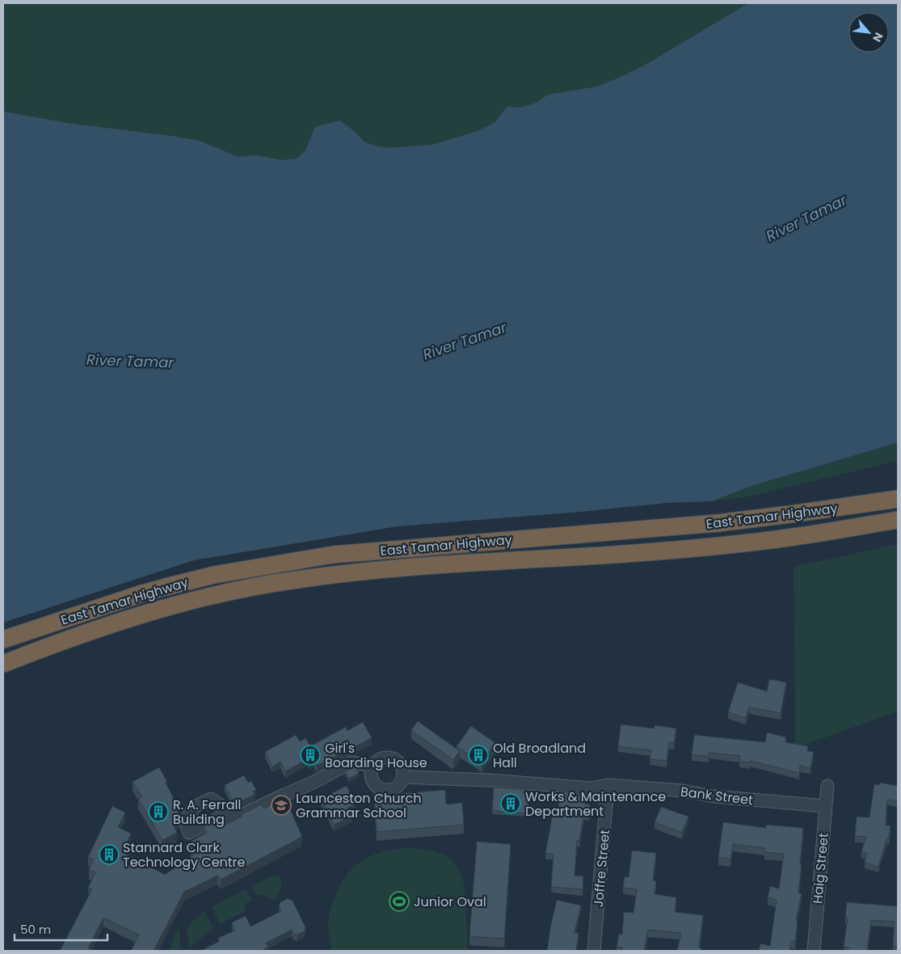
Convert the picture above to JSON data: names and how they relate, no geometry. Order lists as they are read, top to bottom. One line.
{"streets":{"highway":["East Tamar Highway"],"street":["Bank Street","Joffre Street","Haig Street"]},"crossings":[["Bank Street","Joffre Street"],["Bank Street","Haig Street"]],"water":["River Tamar"],"places":{"building":["Girl's Boarding House","Old Broadland Hall","Works & Maintenance Department","R. A. Ferrall Building","Stannard Clark Technology Centre"],"school or university":["Launceston Church Grammar School"],"sports":["Junior Oval"]},"scale_bar":"50 m","north":"bottom right"}
